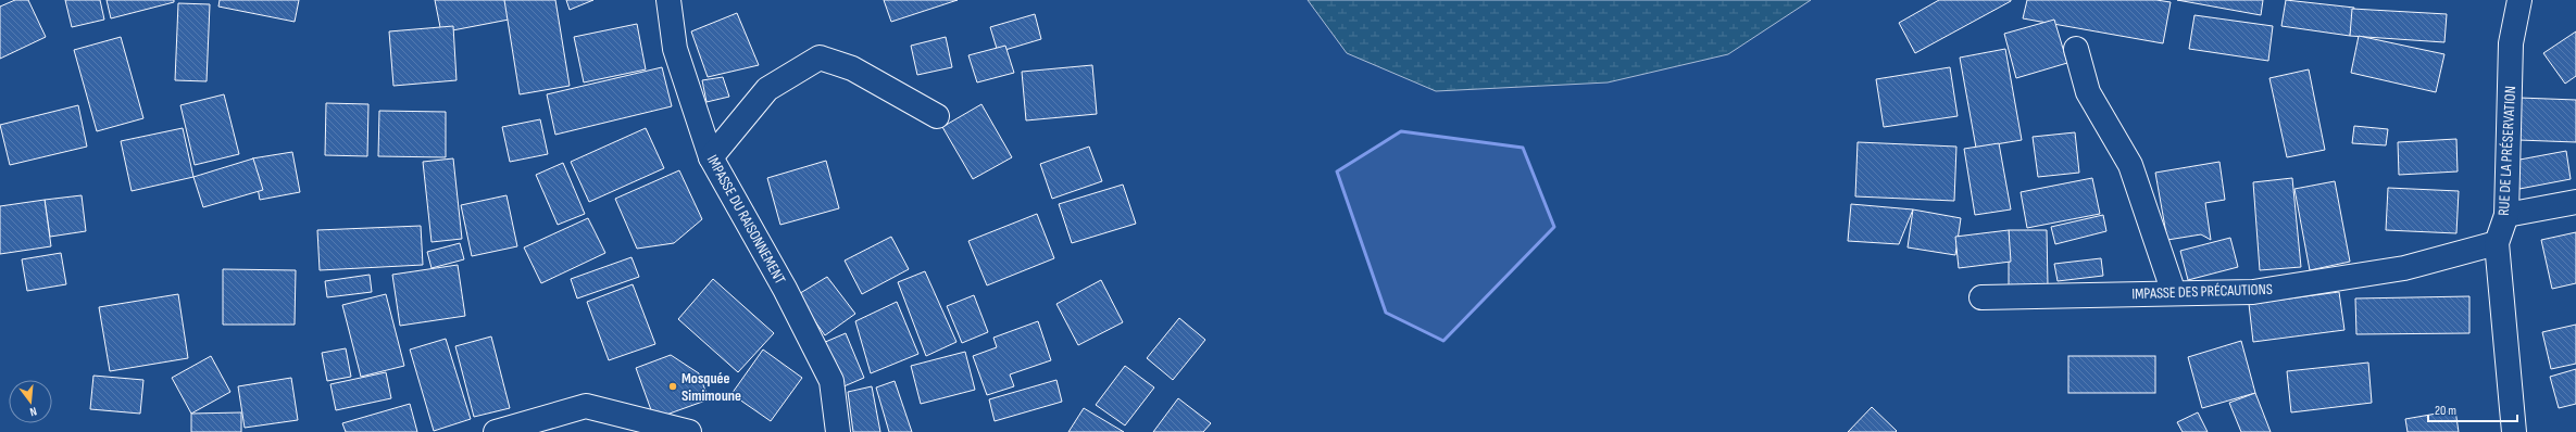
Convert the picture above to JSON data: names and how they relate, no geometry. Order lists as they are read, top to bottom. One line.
{"streets":{"street":["RUE DE LA PRÉSERVATION","IMPASSE DU RAISONNEMENT","IMPASSE DES PRÉCAUTIONS"]},"crossings":[["RUE DE LA PRÉSERVATION","IMPASSE DES PRÉCAUTIONS"]],"places":["Mosquée Simimoune"],"scale_bar":"20 m","north":"bottom"}
